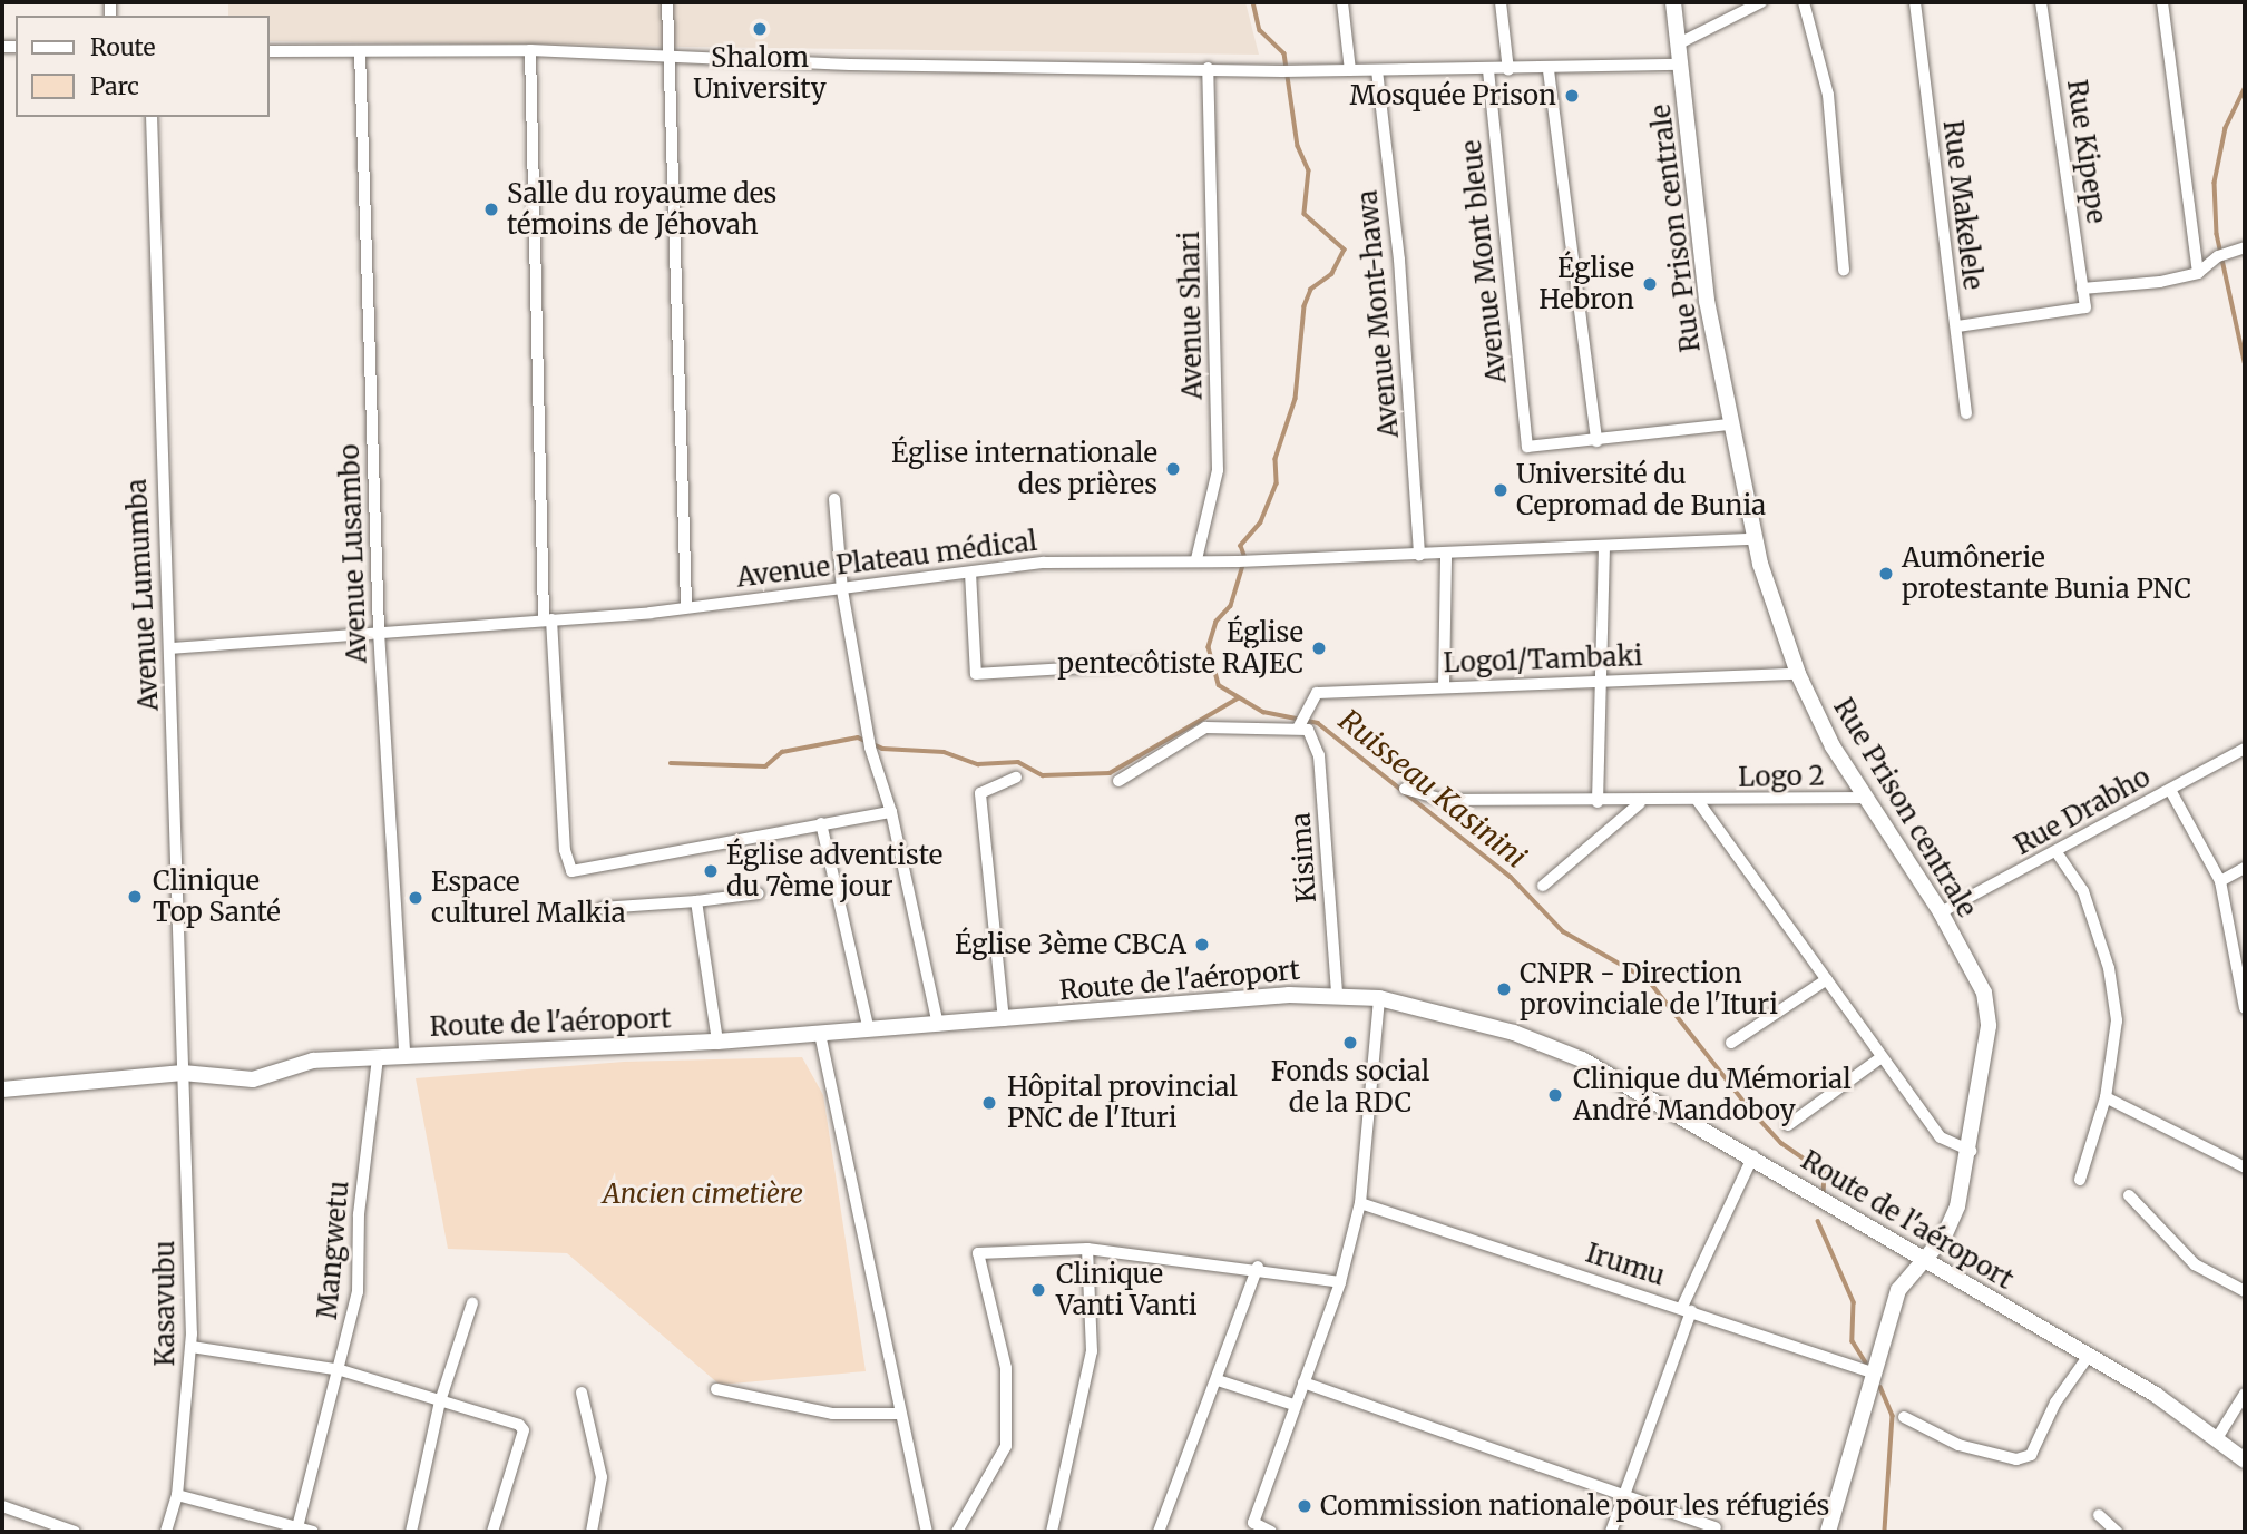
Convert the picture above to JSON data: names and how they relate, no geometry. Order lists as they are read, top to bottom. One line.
{"streets":{"street":["Rue Kipepe","Rue Makelele","Rue Prison centrale","Avenue Mont bleue","Avenue Mont-hawa","Avenue Shari","Avenue Lusambo","Avenue Plateau médical","Avenue Lumumba","Logo1/Tambaki","Logo 2","Rue Drabho","Kisima","Route de l'aéroport","Mangwetu","Irumu","Kasavubu"]},"crossings":[["Rue Kipepe","Rue Makelele"],["Rue Prison centrale","Avenue Plateau médical"],["Rue Prison centrale","Logo1/Tambaki"],["Rue Prison centrale","Logo 2"],["Rue Prison centrale","Rue Drabho"],["Rue Prison centrale","Route de l'aéroport"],["Rue Prison centrale","Irumu"],["Avenue Mont-hawa","Avenue Plateau médical"],["Avenue Shari","Avenue Plateau médical"],["Avenue Lusambo","Avenue Plateau médical"],["Avenue Lusambo","Route de l'aéroport"],["Avenue Plateau médical","Avenue Lumumba"],["Avenue Lumumba","Route de l'aéroport"],["Avenue Lumumba","Kasavubu"],["Logo1/Tambaki","Kisima"],["Kisima","Route de l'aéroport"],["Route de l'aéroport","Mangwetu"],["Route de l'aéroport","Kasavubu"]],"water":["Ruisseau Kasinini"],"parks":["Ancien cimetière"],"places":["Shalom University","Mosquée Prison","Salle du royaume des témoins de Jéhovah","Église Hebron","Église internationale des prières","Université du Cepromad de Bunia","Aumônerie protestante Bunia PNC","Église pentecôtiste RAJEC","Église adventiste du 7ème jour","Clinique Top Santé","Espace culturel Malkia","Église 3ème CBCA","CNPR - Direction provinciale de l'Ituri","Fonds social de la RDC","Clinique du Mémorial André Mandoboy","Hôpital provincial PNC de l'Ituri","Clinique Vanti Vanti","Commission nationale pour les réfugiés"],"legend":["Route","Parc"]}
